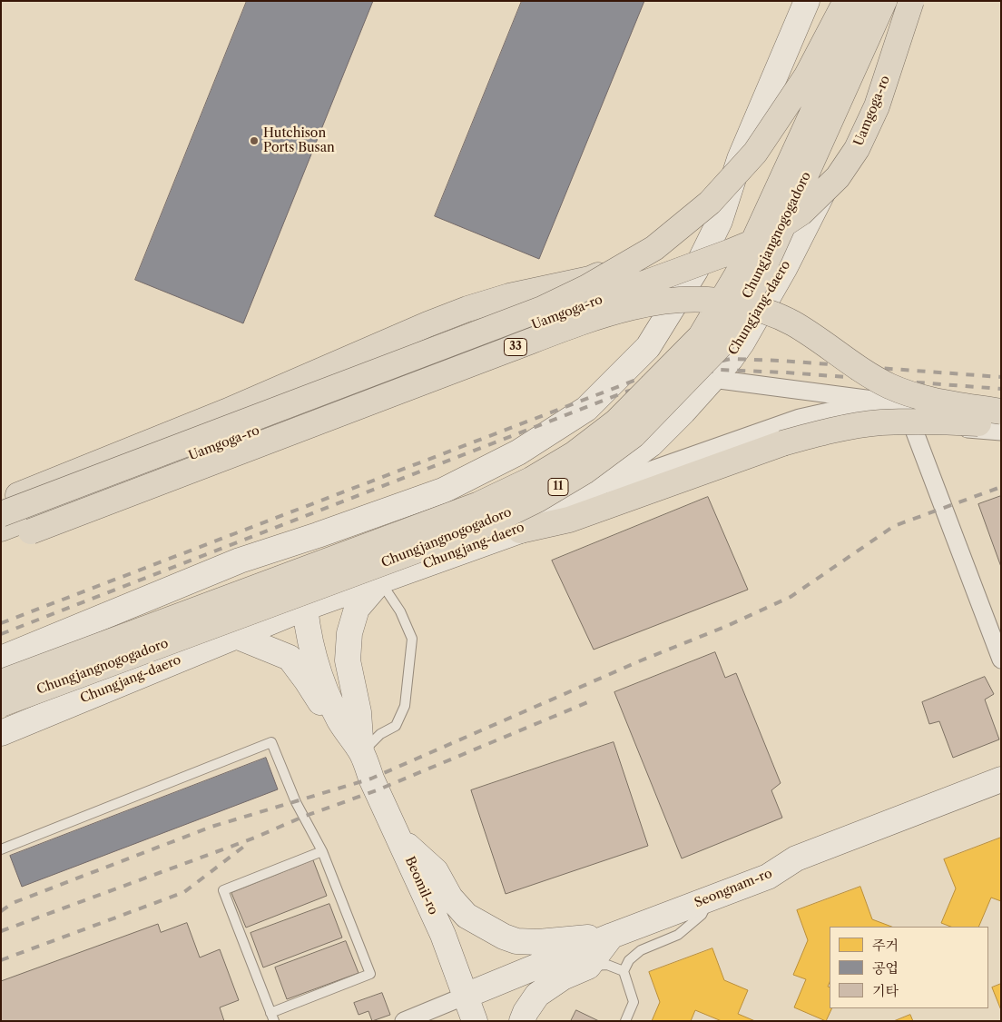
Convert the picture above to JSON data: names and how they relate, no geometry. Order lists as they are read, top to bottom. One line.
{"streets":{"highway":["Uamgoga-ro","Chungjangnogogadoro","33","11"],"main road":["Chungjang-daero","Beomil-ro","Seongnam-ro"]},"crossings":[["Beomil-ro","Seongnam-ro"]],"places":["Hutchison Ports Busan"],"legend":["주거","공업","기타"]}
